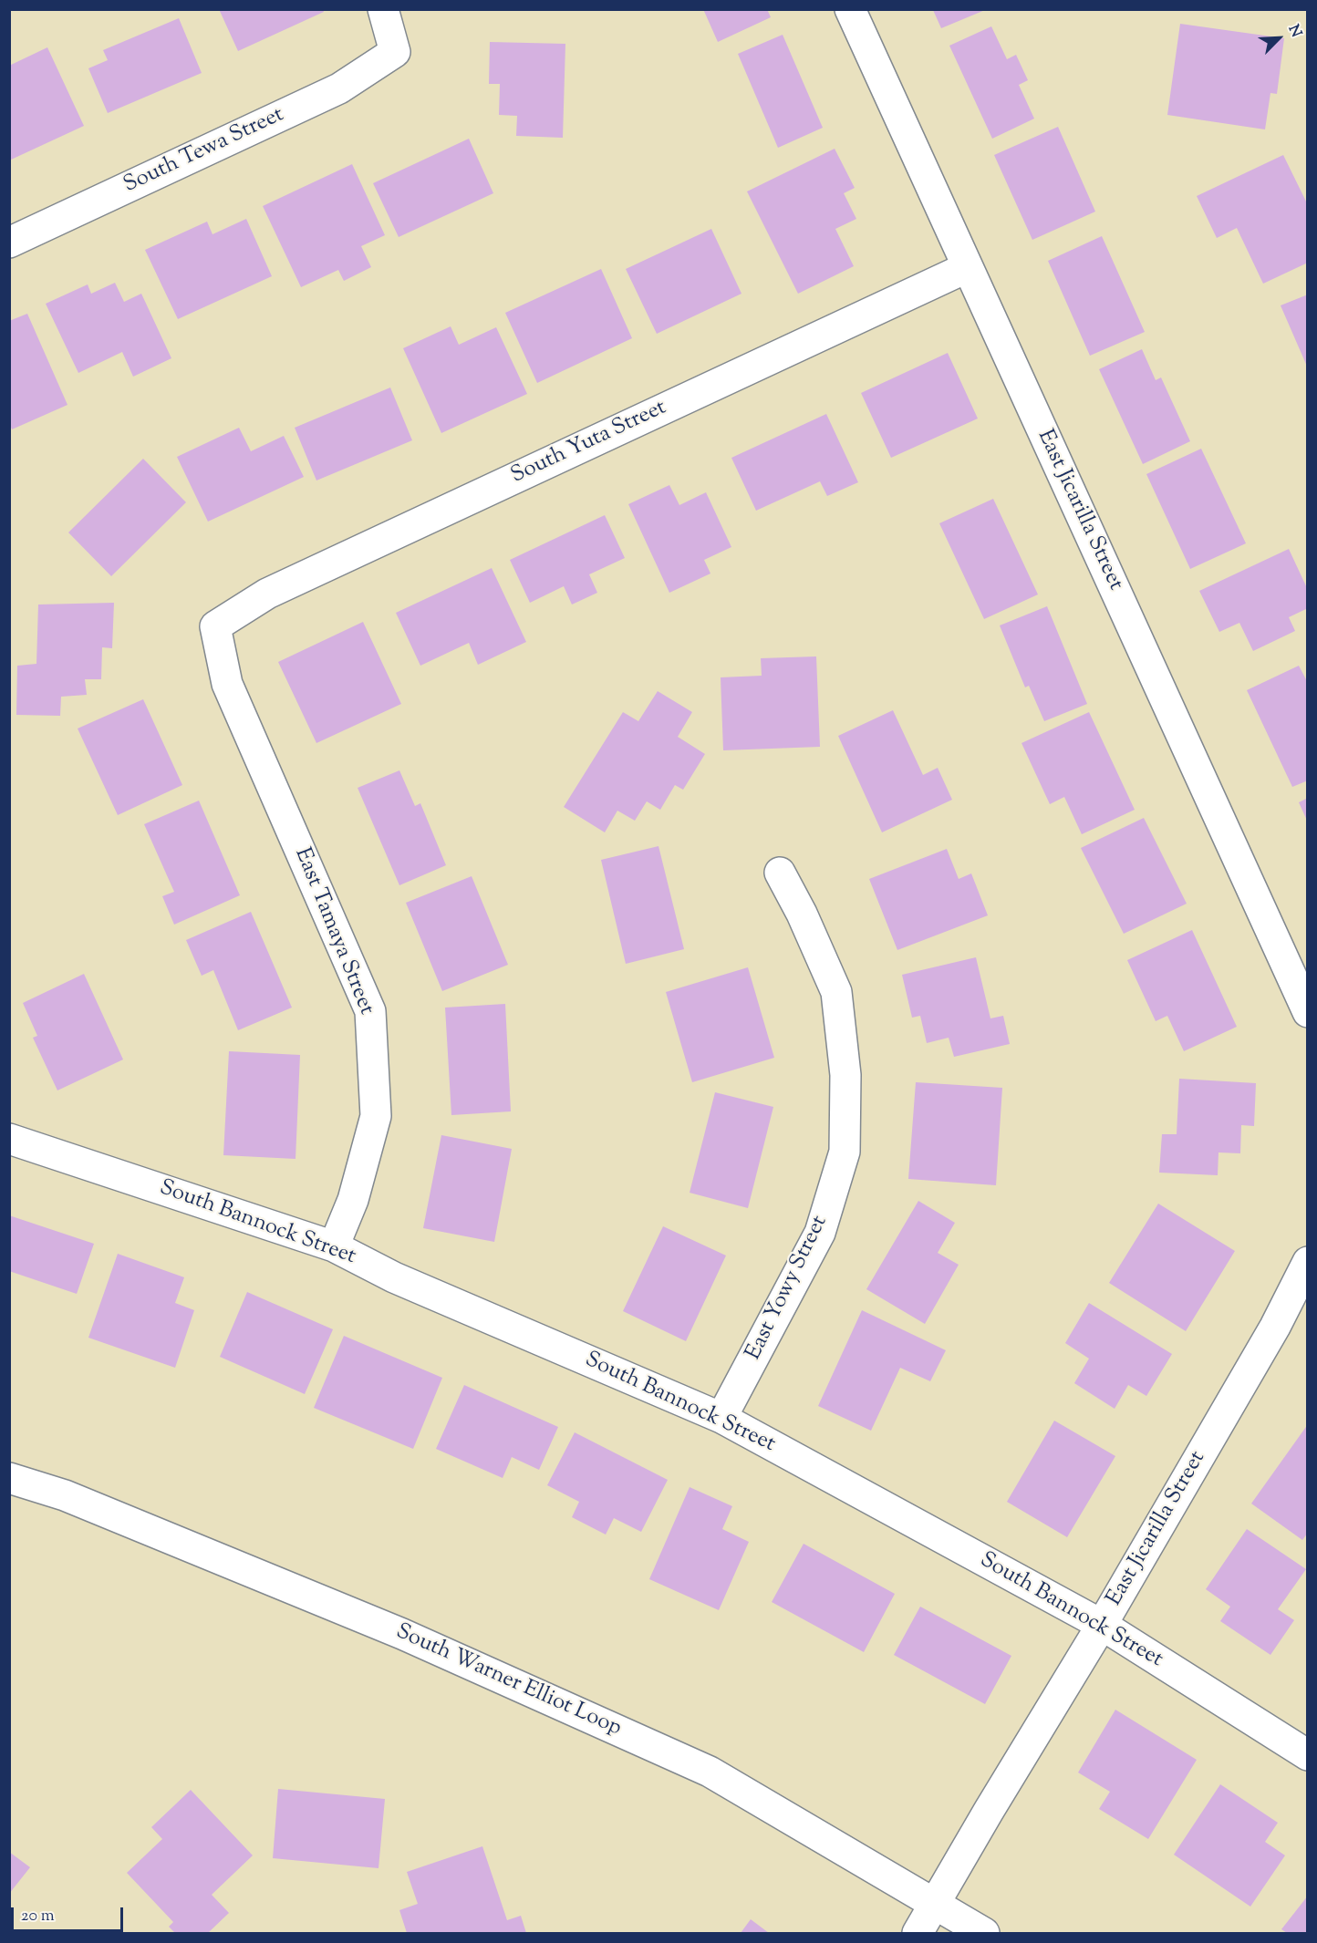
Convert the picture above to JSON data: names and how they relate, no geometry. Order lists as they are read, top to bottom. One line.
{"streets":{"street":["South Tewa Street","South Yuta Street","East Jicarilla Street","East Tamaya Street","South Bannock Street","East Yowy Street","South Warner Elliot Loop"]},"crossings":[["South Yuta Street","East Jicarilla Street"],["South Yuta Street","East Tamaya Street"],["East Jicarilla Street","South Bannock Street"],["East Jicarilla Street","South Warner Elliot Loop"],["East Tamaya Street","South Bannock Street"],["South Bannock Street","East Yowy Street"]],"scale_bar":"20 m","north":"top right"}
